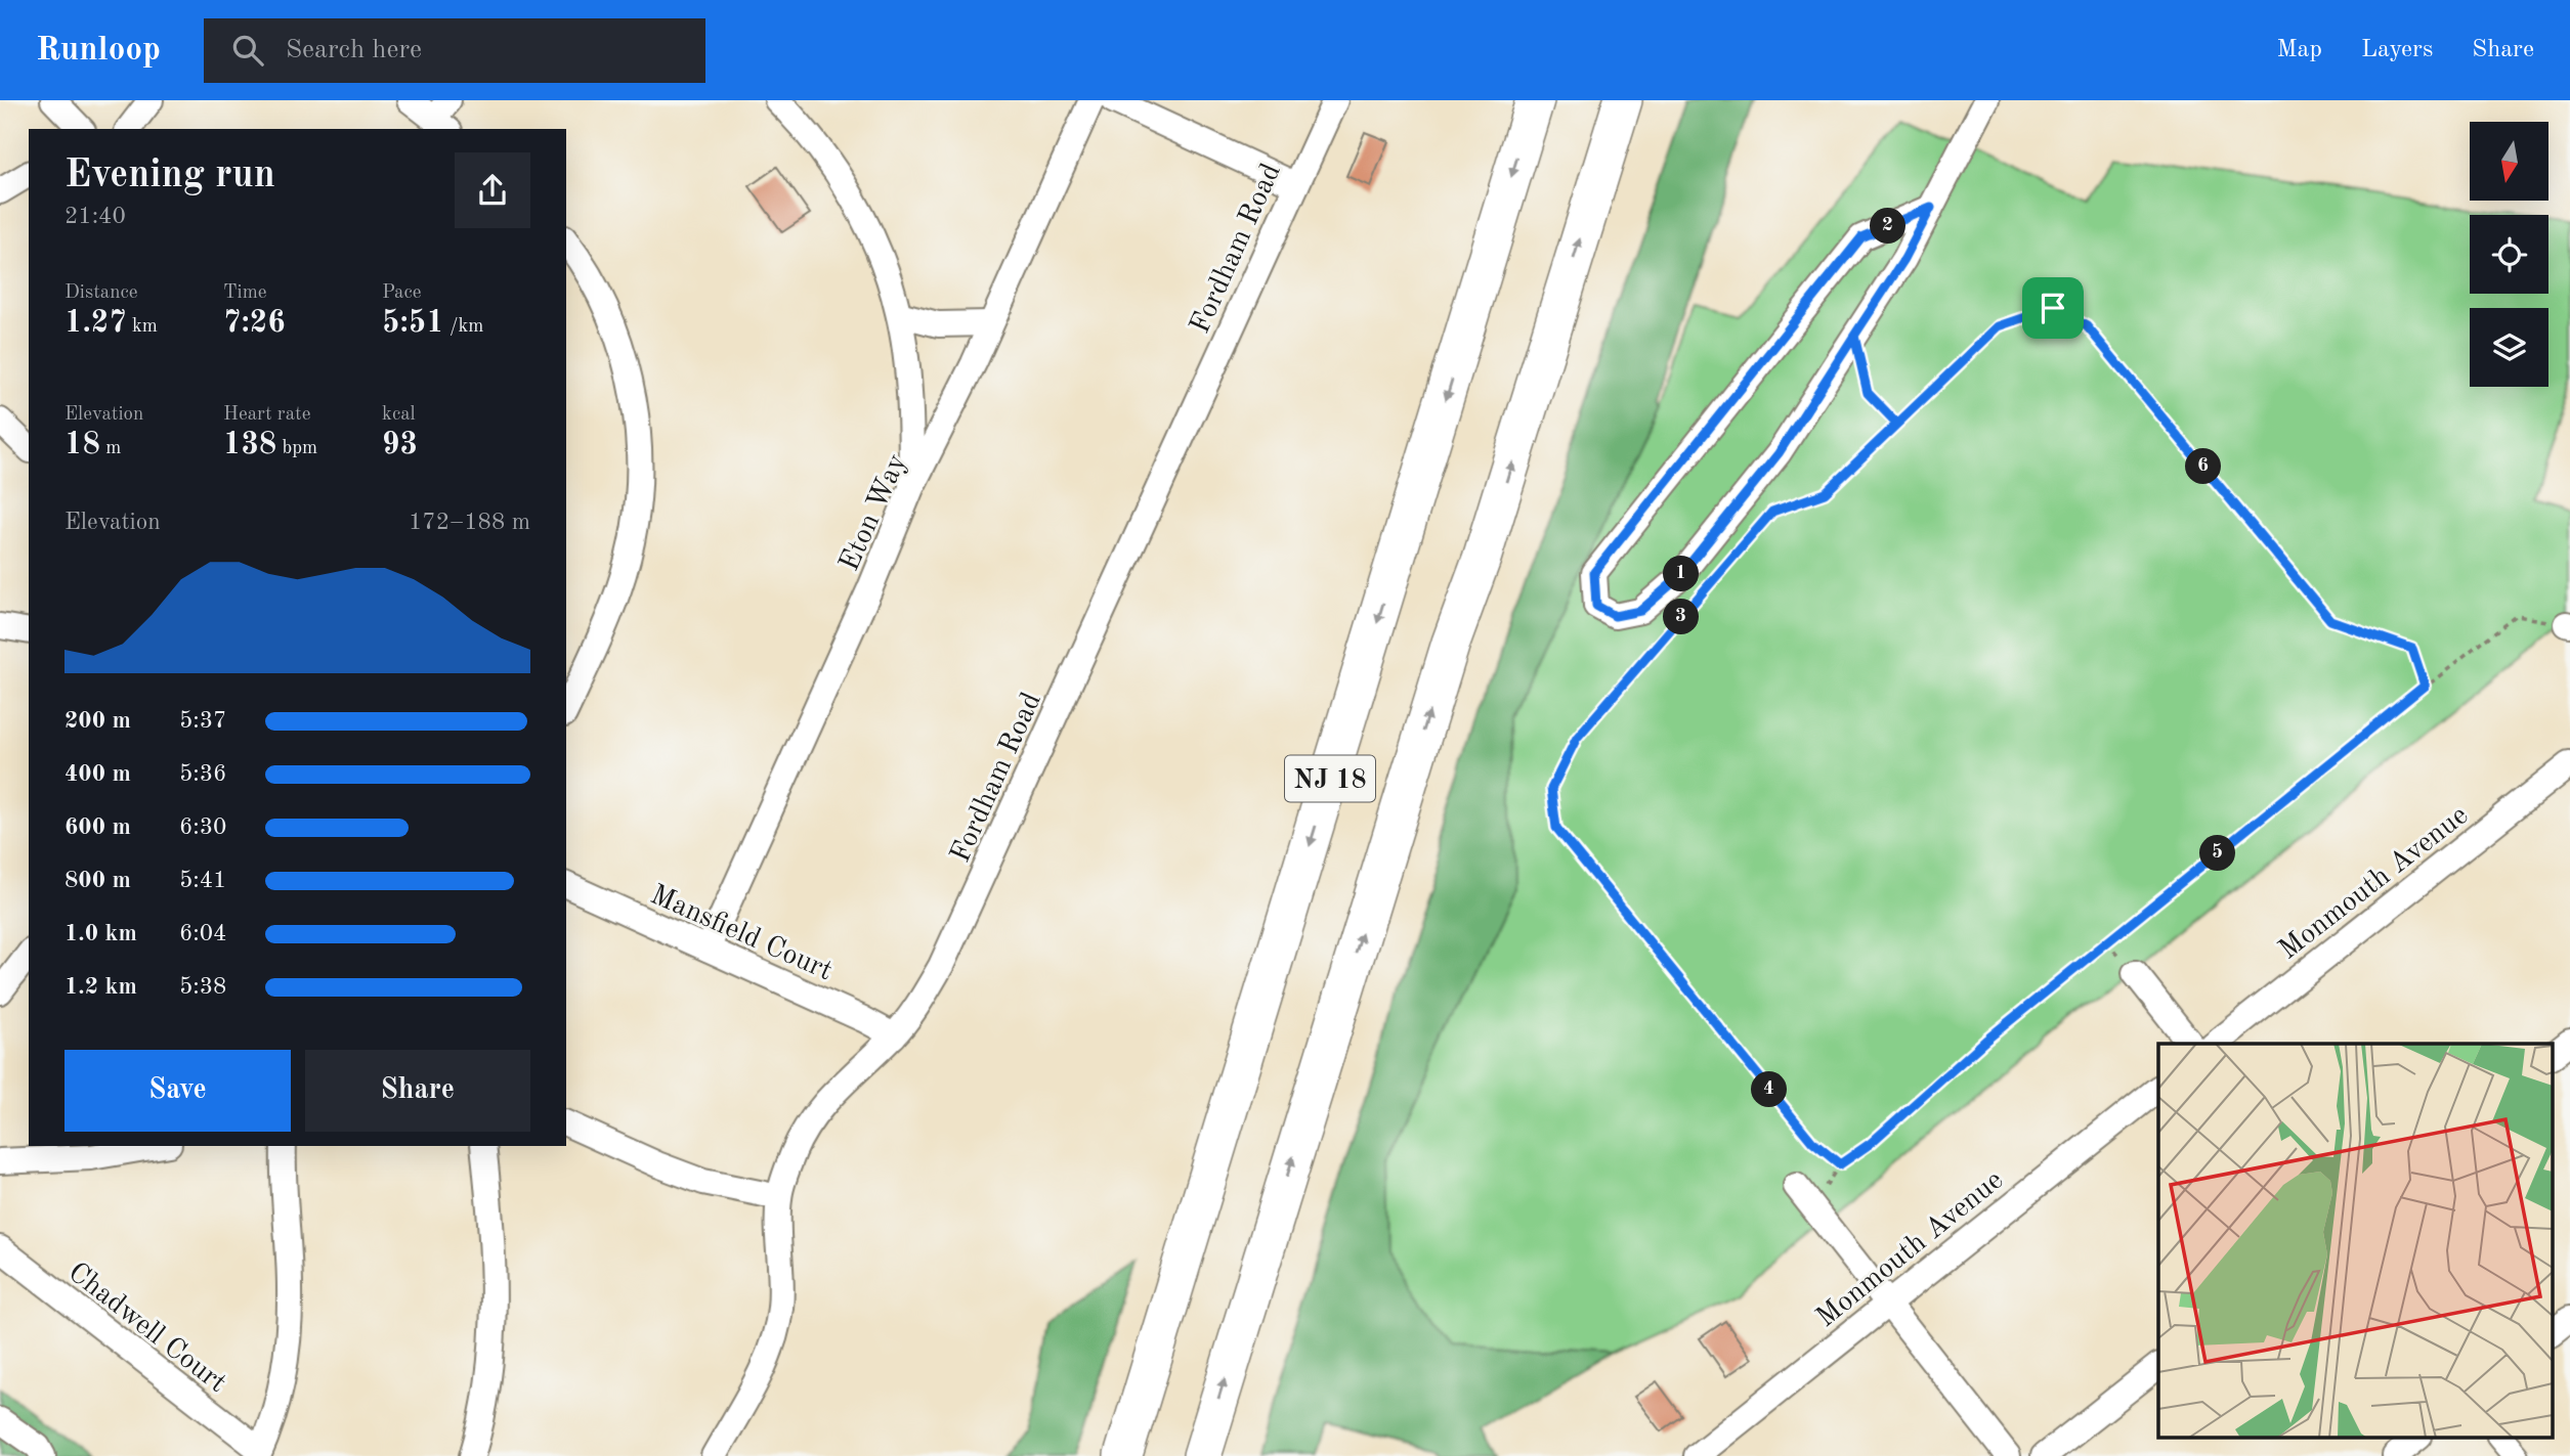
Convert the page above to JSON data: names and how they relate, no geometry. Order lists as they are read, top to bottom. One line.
{"streets":{"highway":["NJ 18"],"street":["Fordham Road","Eton Way","Monmouth Avenue","Mansfield Court","Chadwell Court"]},"crossings":[["Fordham Road","Mansfield Court"],["Eton Way","Mansfield Court"]],"north":"bottom","page":{"header":"Runloop","search":"Search here","nav":["Map","Layers","Share"],"heading":["Evening run","21:40"],"pins":["2","6","1","3","5","4"],"stats":[["Distance","1.27 km"],["Time","7:26"],["Pace","5:51 /km"],["Elevation","18 m"],["Heart rate","138 bpm"],["kcal","93"]],"chart":["Elevation","172–188 m"],"list":[{"name":"200 m","note":"5:37"},{"name":"400 m","note":"5:36"},{"name":"600 m","note":"6:30"},{"name":"800 m","note":"5:41"},{"name":"1.0 km","note":"6:04"},{"name":"1.2 km","note":"5:38"}],"buttons":["Save","Share"]}}
